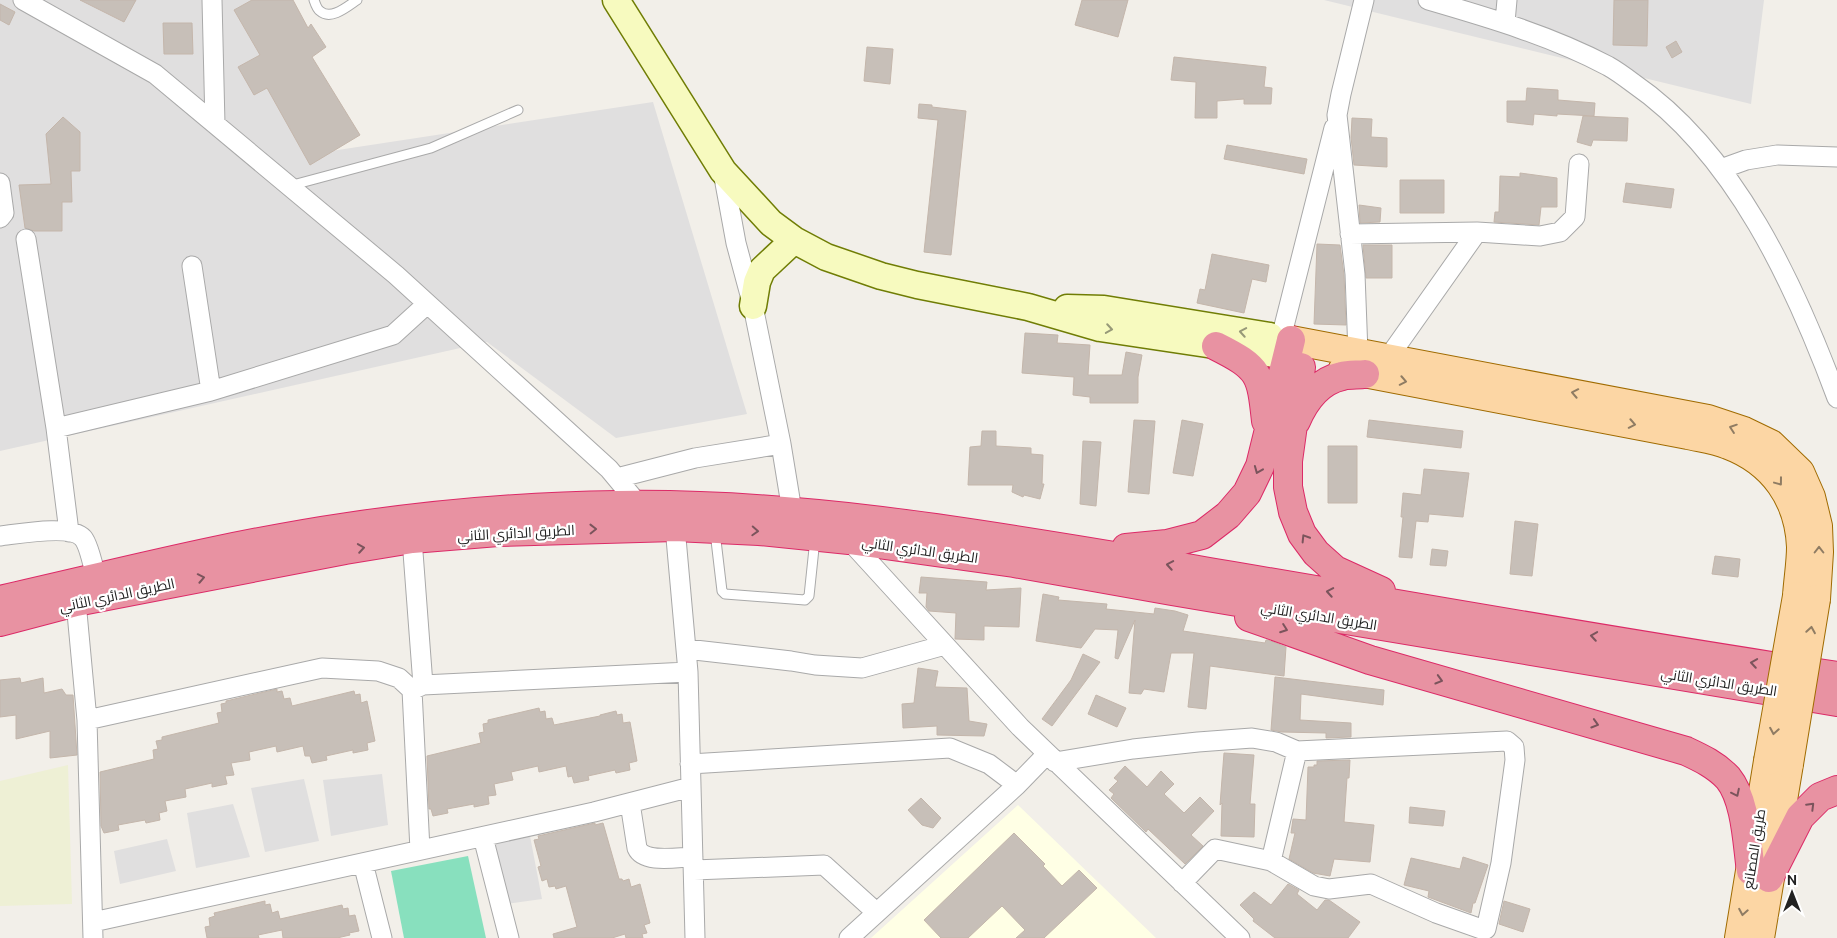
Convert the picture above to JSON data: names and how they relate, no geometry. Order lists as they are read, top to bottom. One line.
{"streets":{"highway":["الطريق الدائري الثاني"],"main road":["طريق المصانع"]},"north":"top"}
